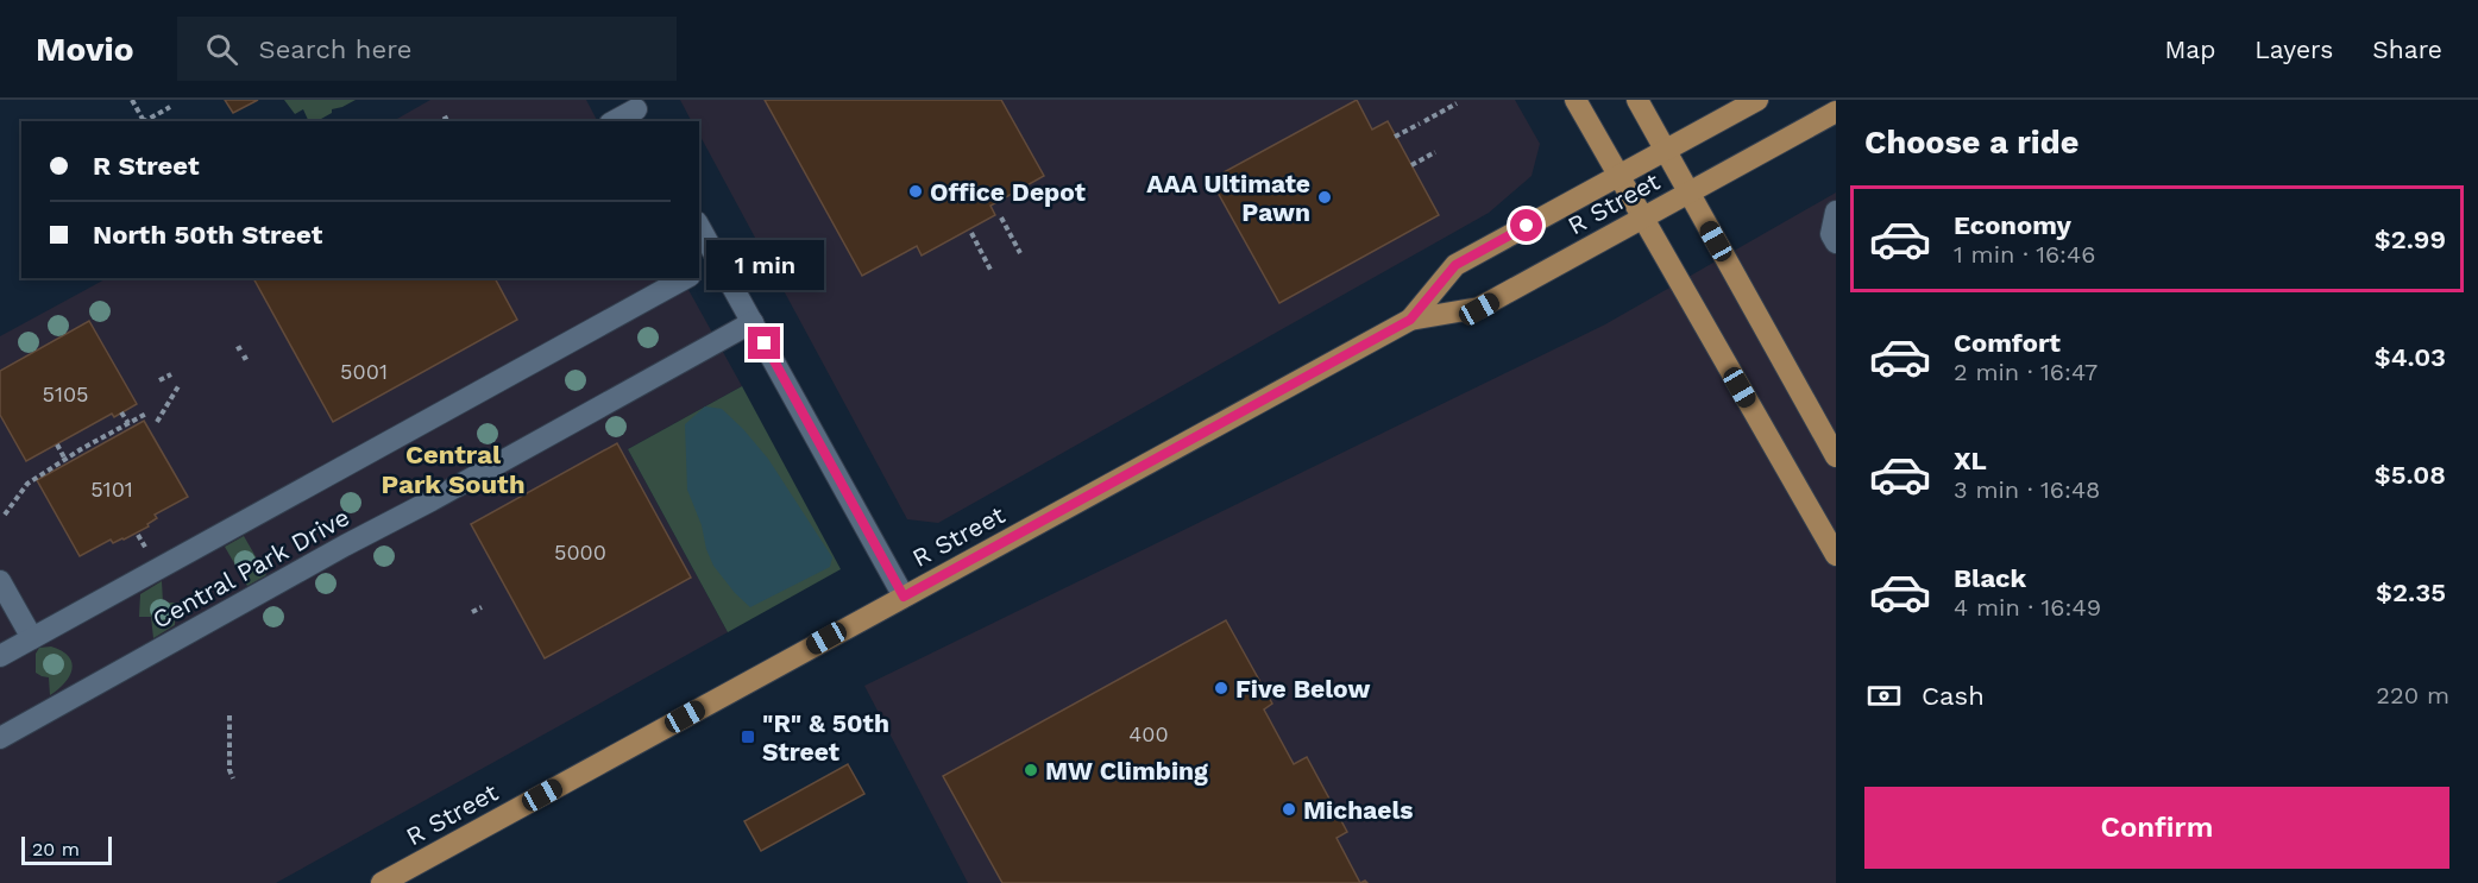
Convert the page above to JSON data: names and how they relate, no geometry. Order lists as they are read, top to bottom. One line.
{"streets":{"main road":["R Street"],"street":["Central Park Drive"]},"districts":["Central Park South"],"places":{"other":["Office Depot","AAA Ultimate Pawn","Five Below","MW Climbing","Michaels"],"transit":["\"R\" & 50th Street"]},"house_numbers":["5001","5105","5101","5000","400"],"scale_bar":"20 m","page":{"header":"Movio","search":"Search here","nav":["Map","Layers","Share"],"heading":"Choose a ride","banner":["R Street","North 50th Street"],"list":[{"name":"Economy","note":"1 min · 16:46","value":"$2.99"},{"name":"Comfort","note":"2 min · 16:47","value":"$4.03"},{"name":"XL","note":"3 min · 16:48","value":"$5.08"},{"name":"Black","note":"4 min · 16:49","value":"$2.35"}],"bubble":"1 min","pay":["Cash","220 m"],"buttons":"Confirm","scale":"20 m"}}
